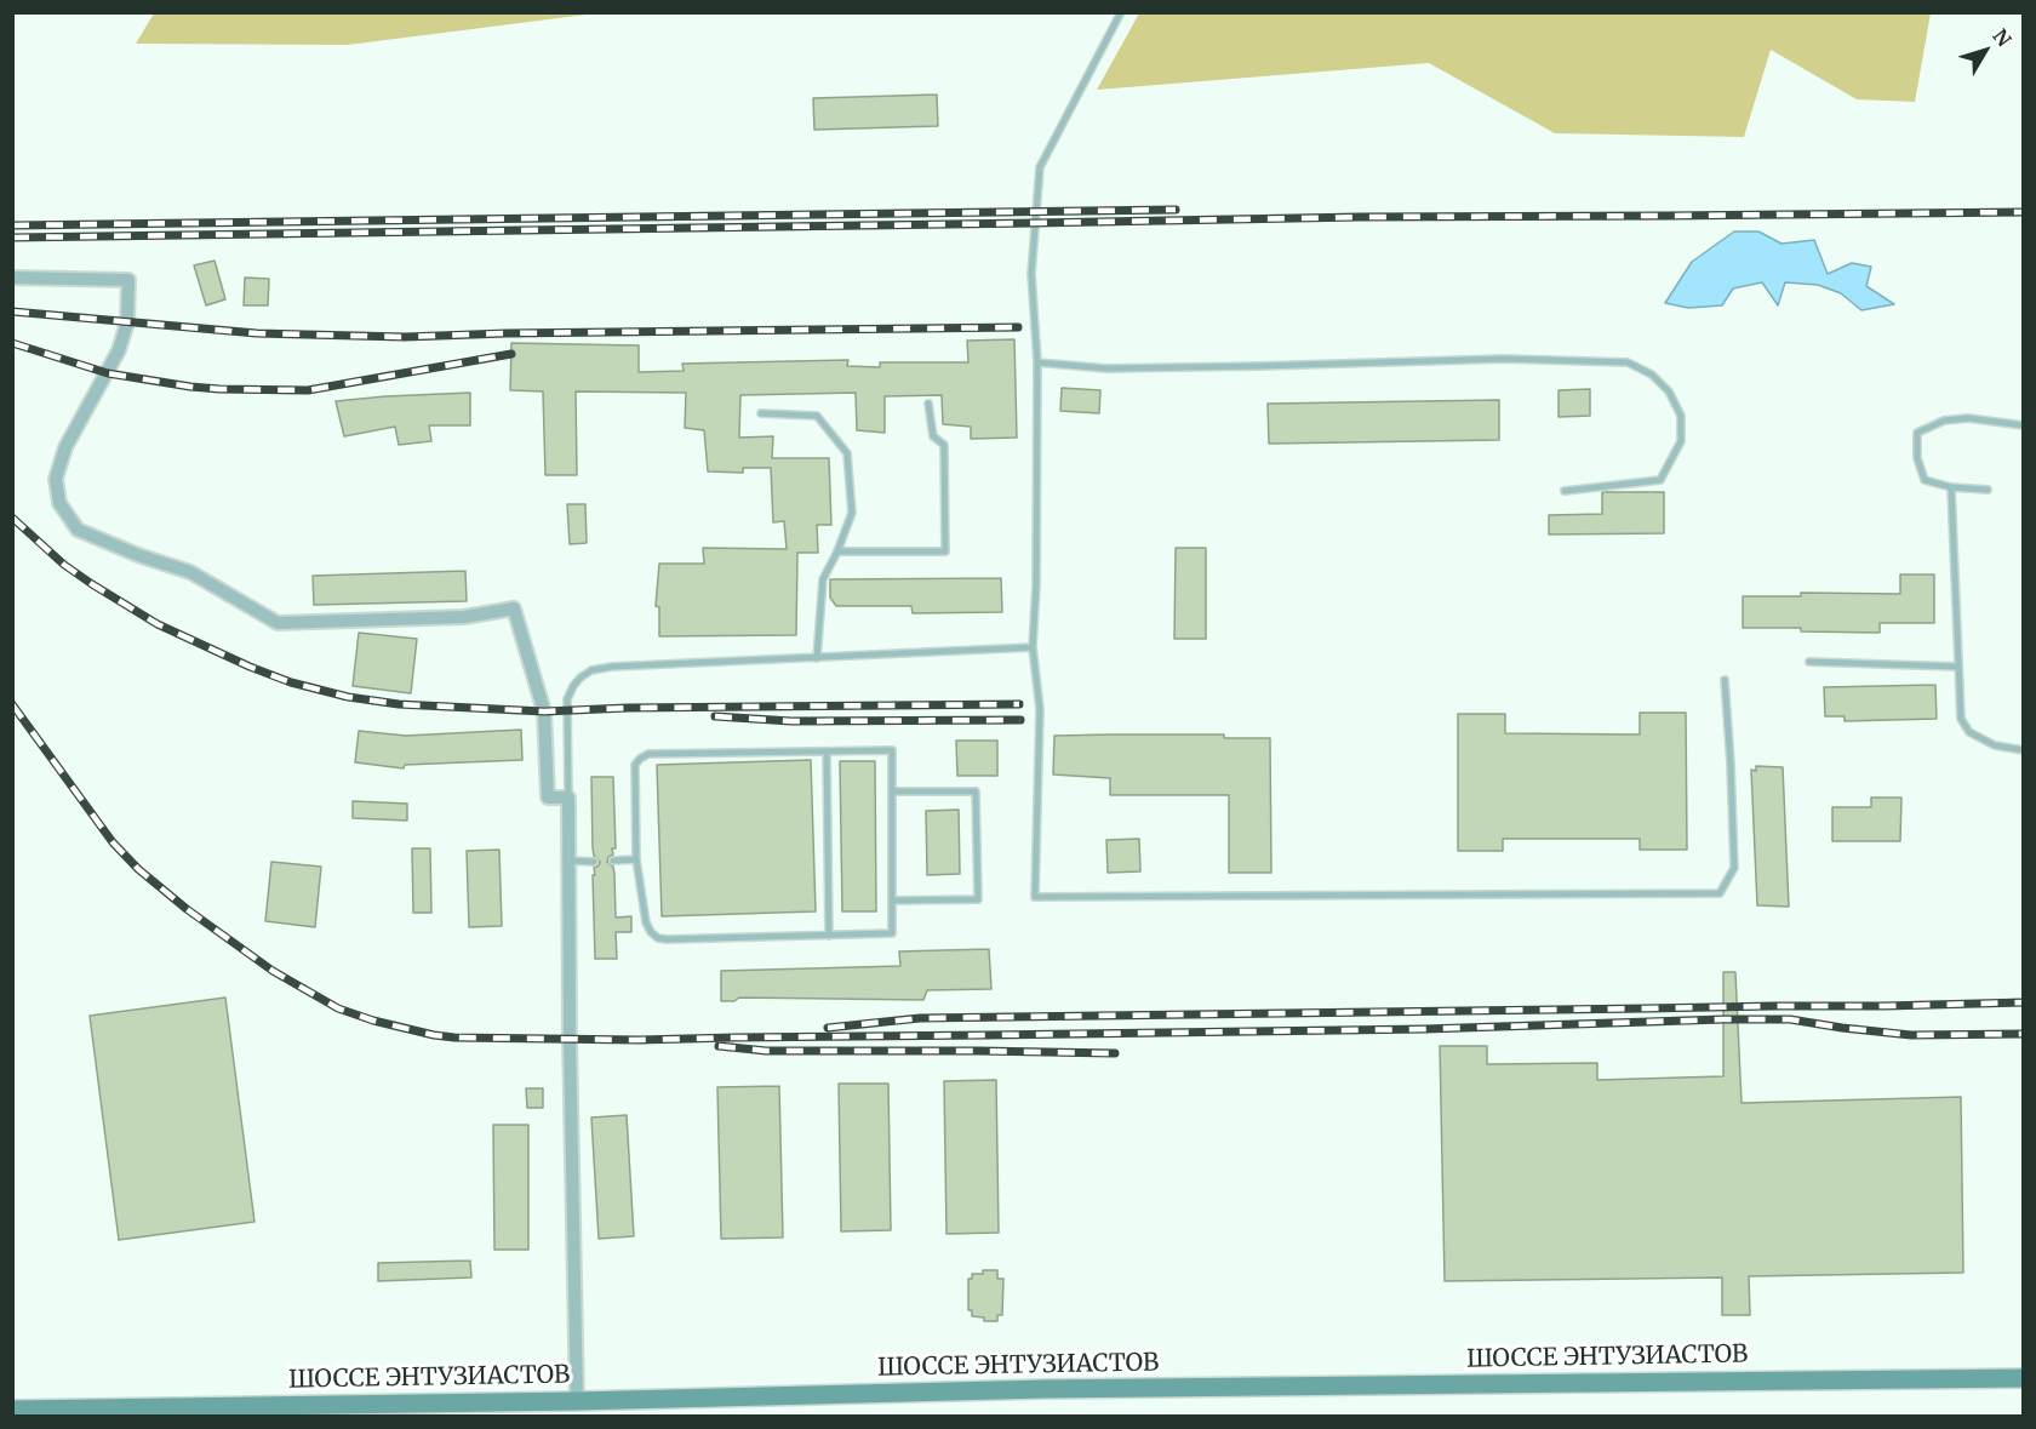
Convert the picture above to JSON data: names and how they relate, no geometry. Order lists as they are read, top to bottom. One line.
{"streets":{"main road":["ШОССЕ ЭНТУЗИАСТОВ"]},"north":"top right"}
